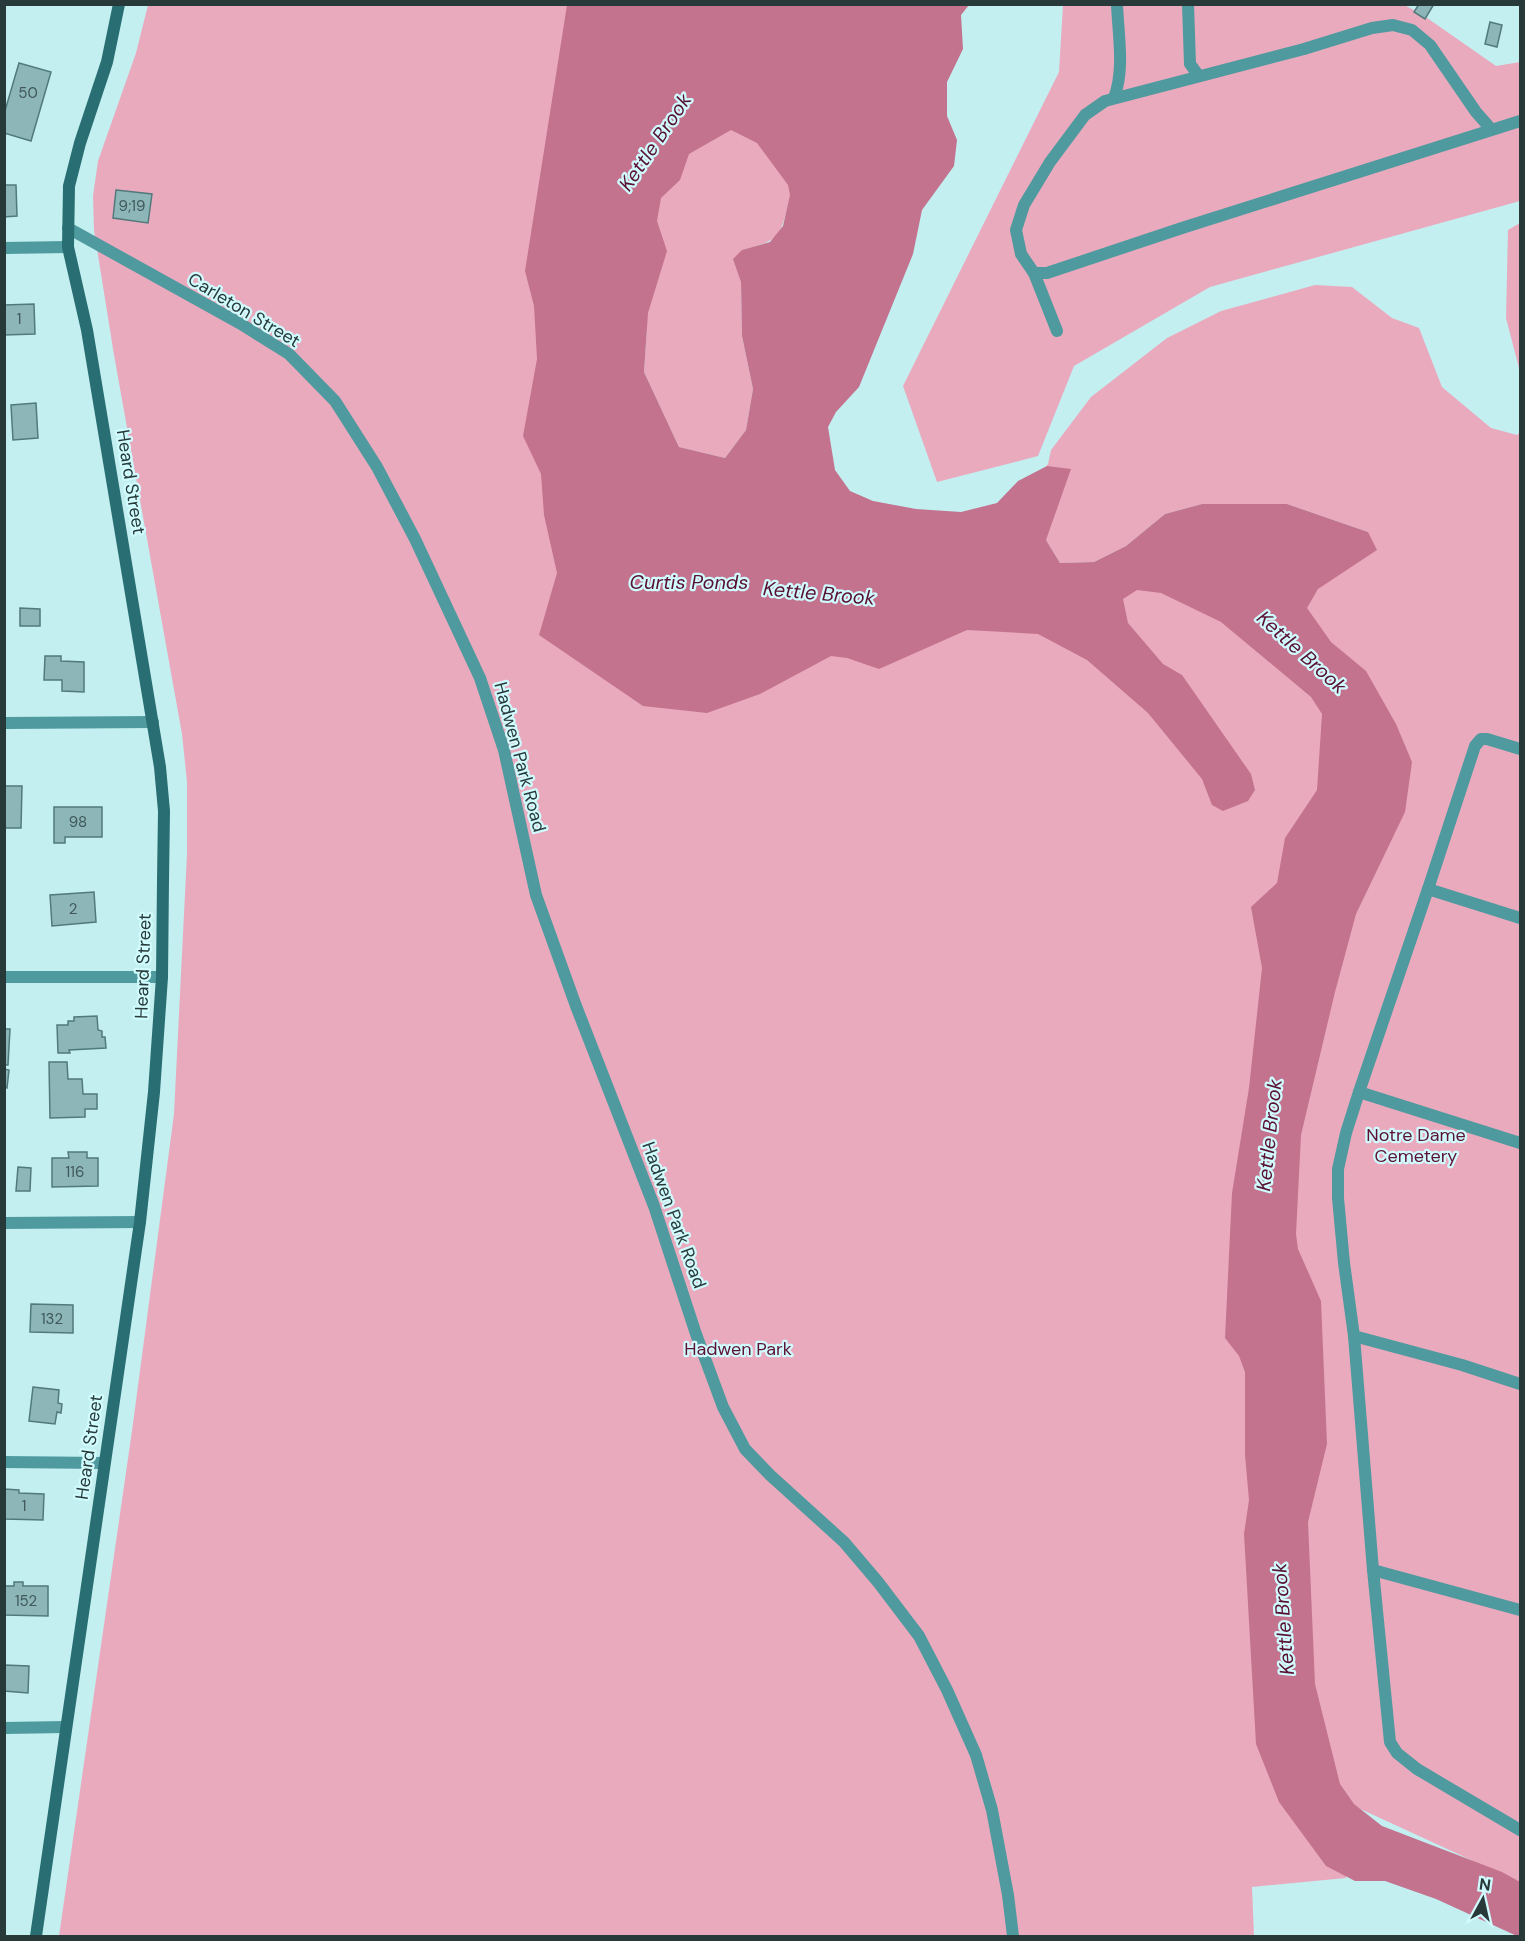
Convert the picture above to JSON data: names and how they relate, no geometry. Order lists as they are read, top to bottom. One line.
{"streets":{"street":["Carleton Street","Heard Street","Hadwen Park Road"]},"crossings":[["Carleton Street","Heard Street"],["Carleton Street","Hadwen Park Road"]],"water":["Kettle Brook","Curtis Ponds"],"parks":["Notre Dame Cemetery","Hadwen Park"],"house_numbers":["50","9;19","1","98","2","116","132","1","152"],"north":"top"}
